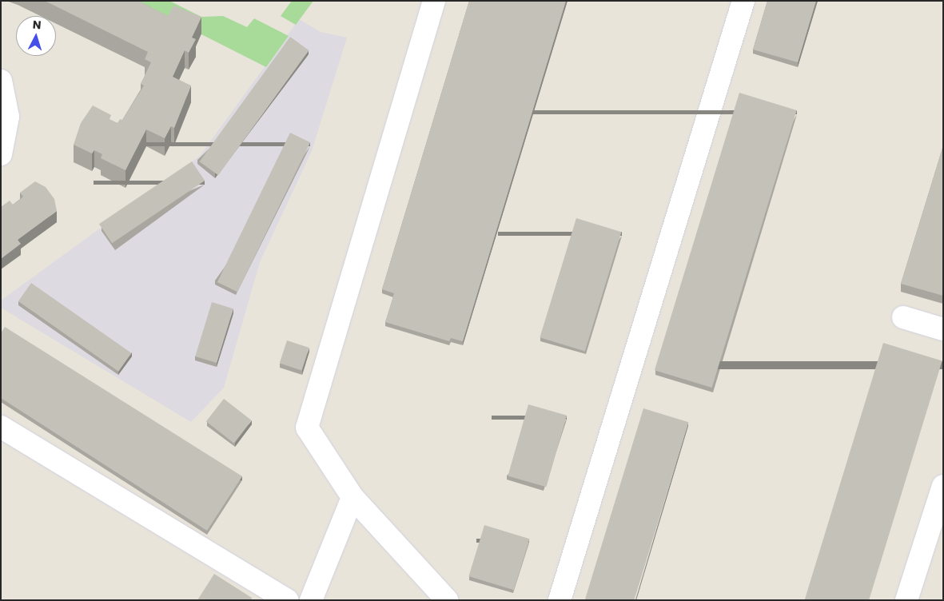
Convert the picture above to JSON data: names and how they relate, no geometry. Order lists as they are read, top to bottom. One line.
{"north":"top"}
